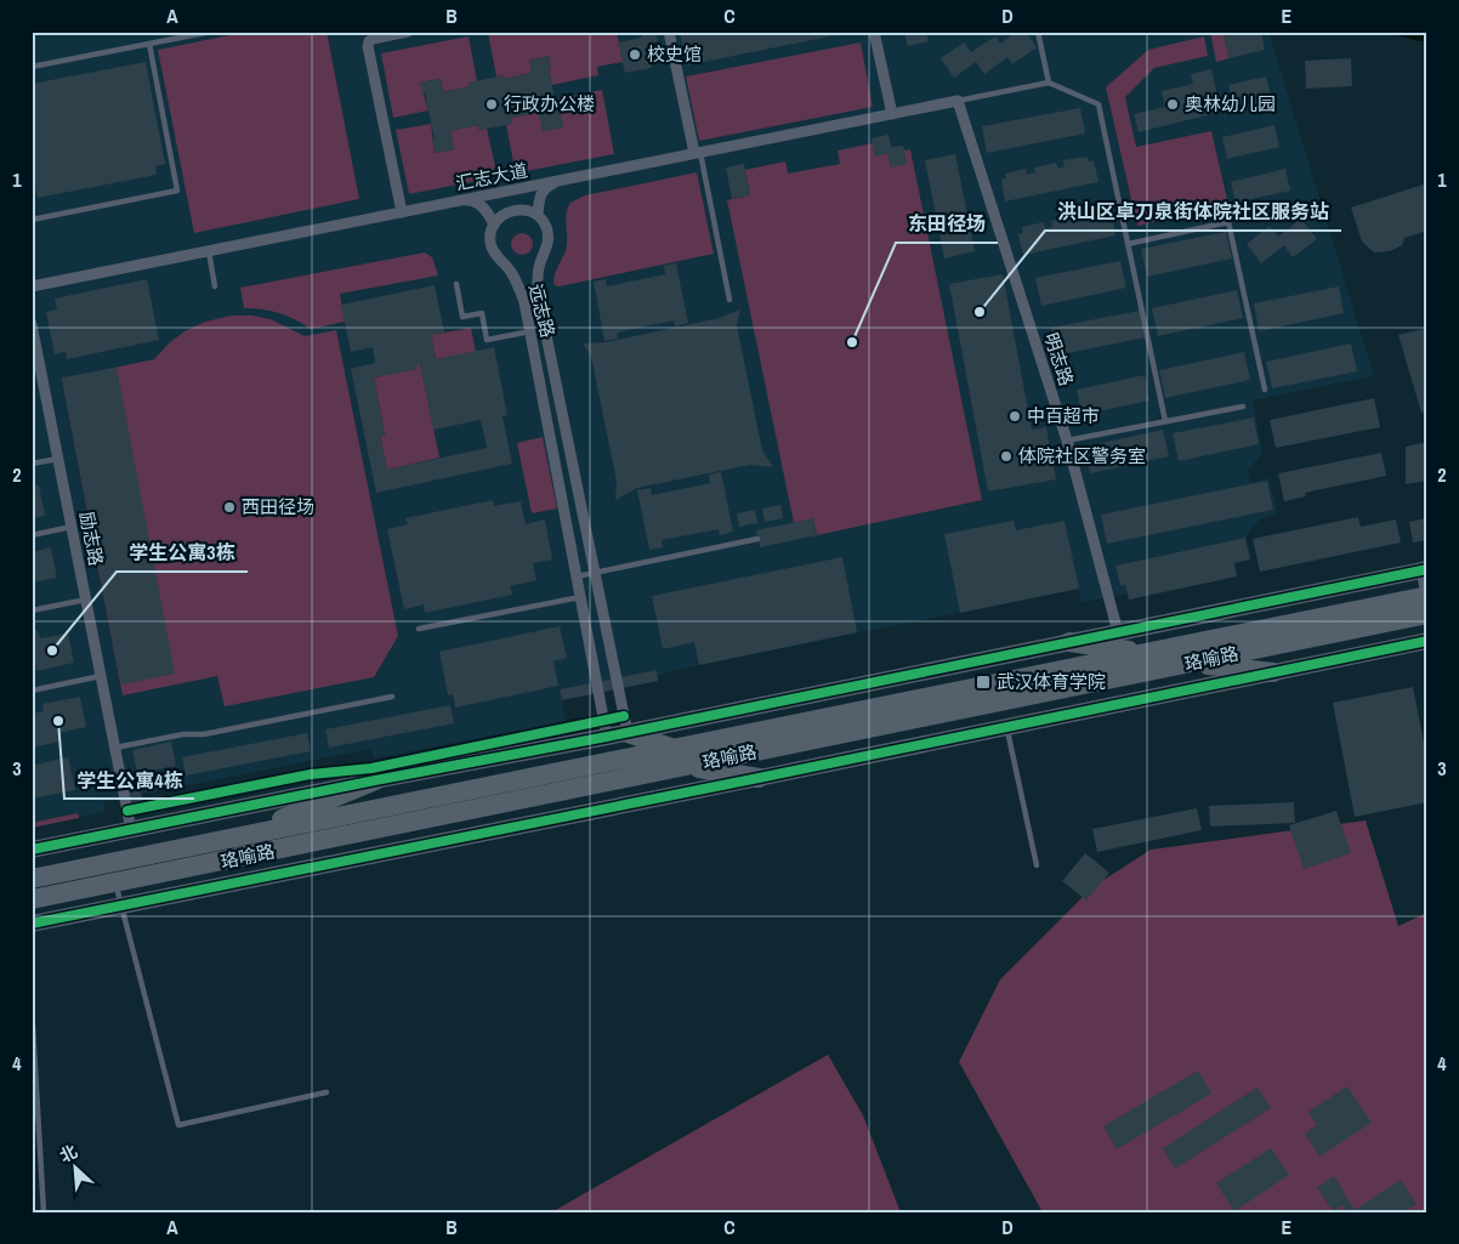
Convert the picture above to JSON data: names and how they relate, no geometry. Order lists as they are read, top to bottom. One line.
{"streets":{"highway":["珞喻路"],"street":["汇志大道","远志路","明志路","励志路"]},"crossings":[["汇志大道","明志路"]],"places":{"other":["校史馆","行政办公楼","奥林幼儿园","洪山区卓刀泉街体院社区服务站","东田径场","中百超市","体院社区警务室","西田径场","学生公寓3栋","学生公寓4栋"],"transit":["武汉体育学院"]},"north":"top left","grid":{"columns":["A","B","C","D","E"],"rows":["1","2","3","4"]}}
